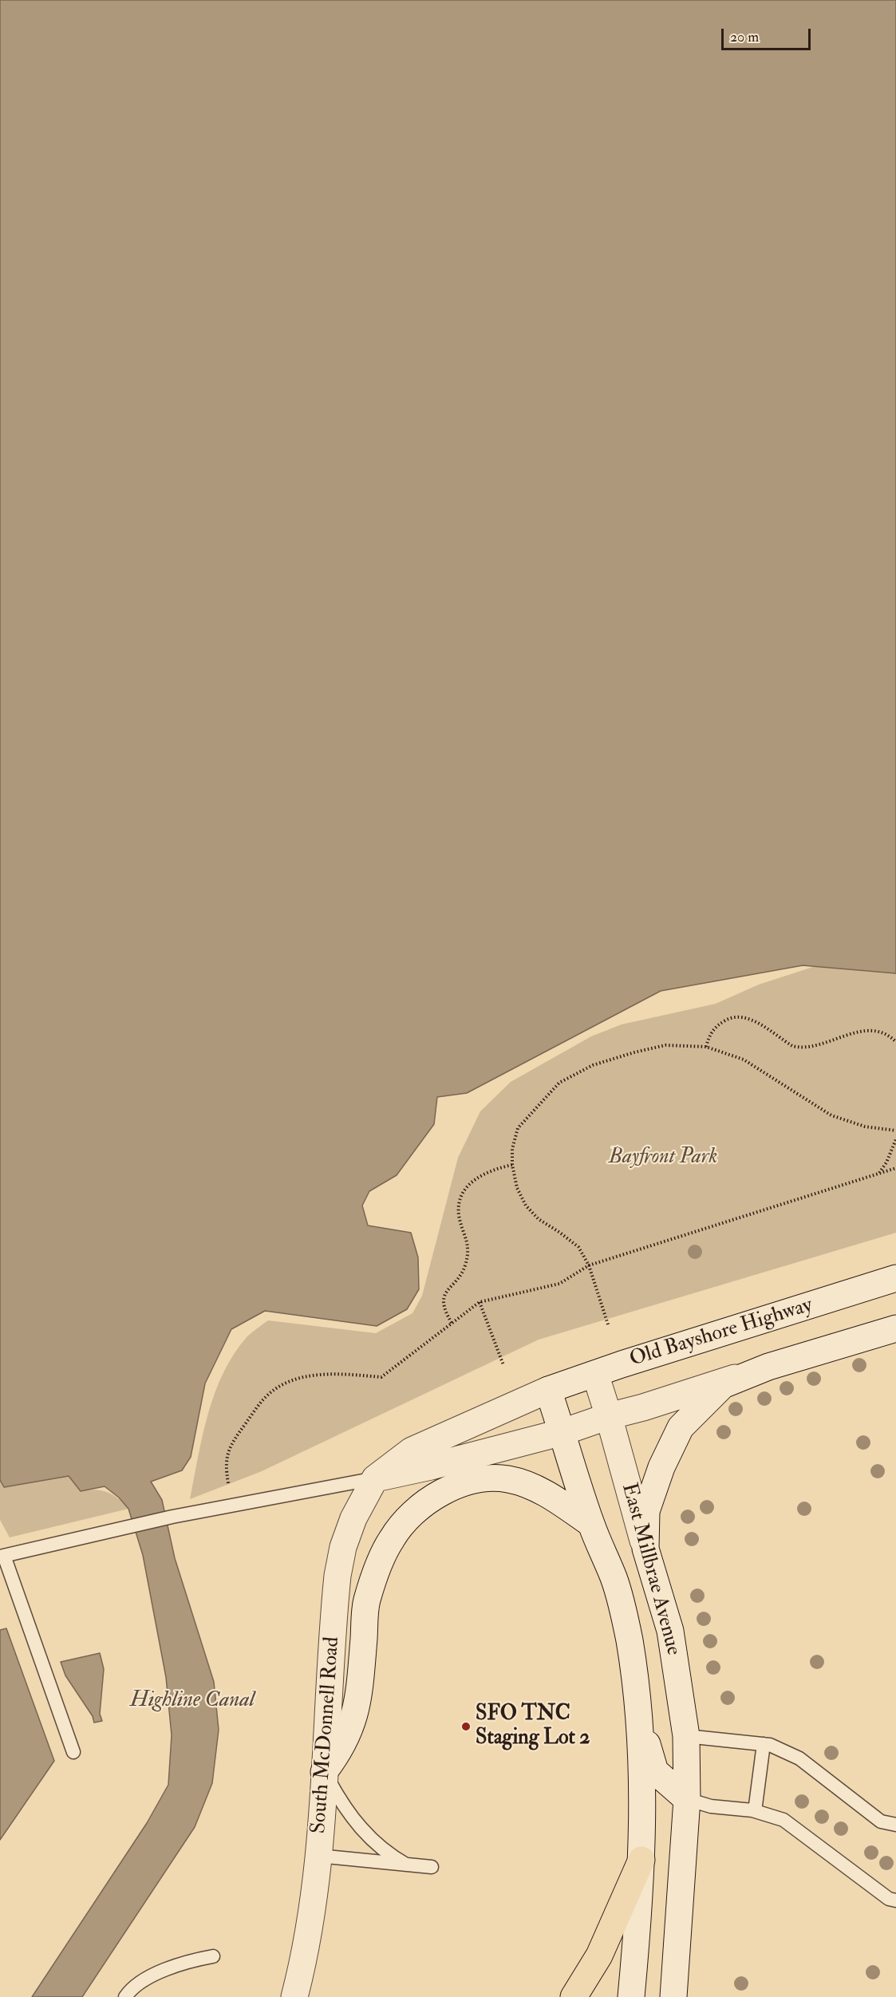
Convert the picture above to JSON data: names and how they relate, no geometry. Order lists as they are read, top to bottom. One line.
{"streets":{"main road":["Old Bayshore Highway","East Millbrae Avenue","South McDonnell Road"]},"crossings":[["Old Bayshore Highway","East Millbrae Avenue"],["Old Bayshore Highway","South McDonnell Road"],["East Millbrae Avenue","South McDonnell Road"]],"water":["Highline Canal"],"parks":["Bayfront Park"],"places":["SFO TNC Staging Lot 2"],"scale_bar":"20 m"}
